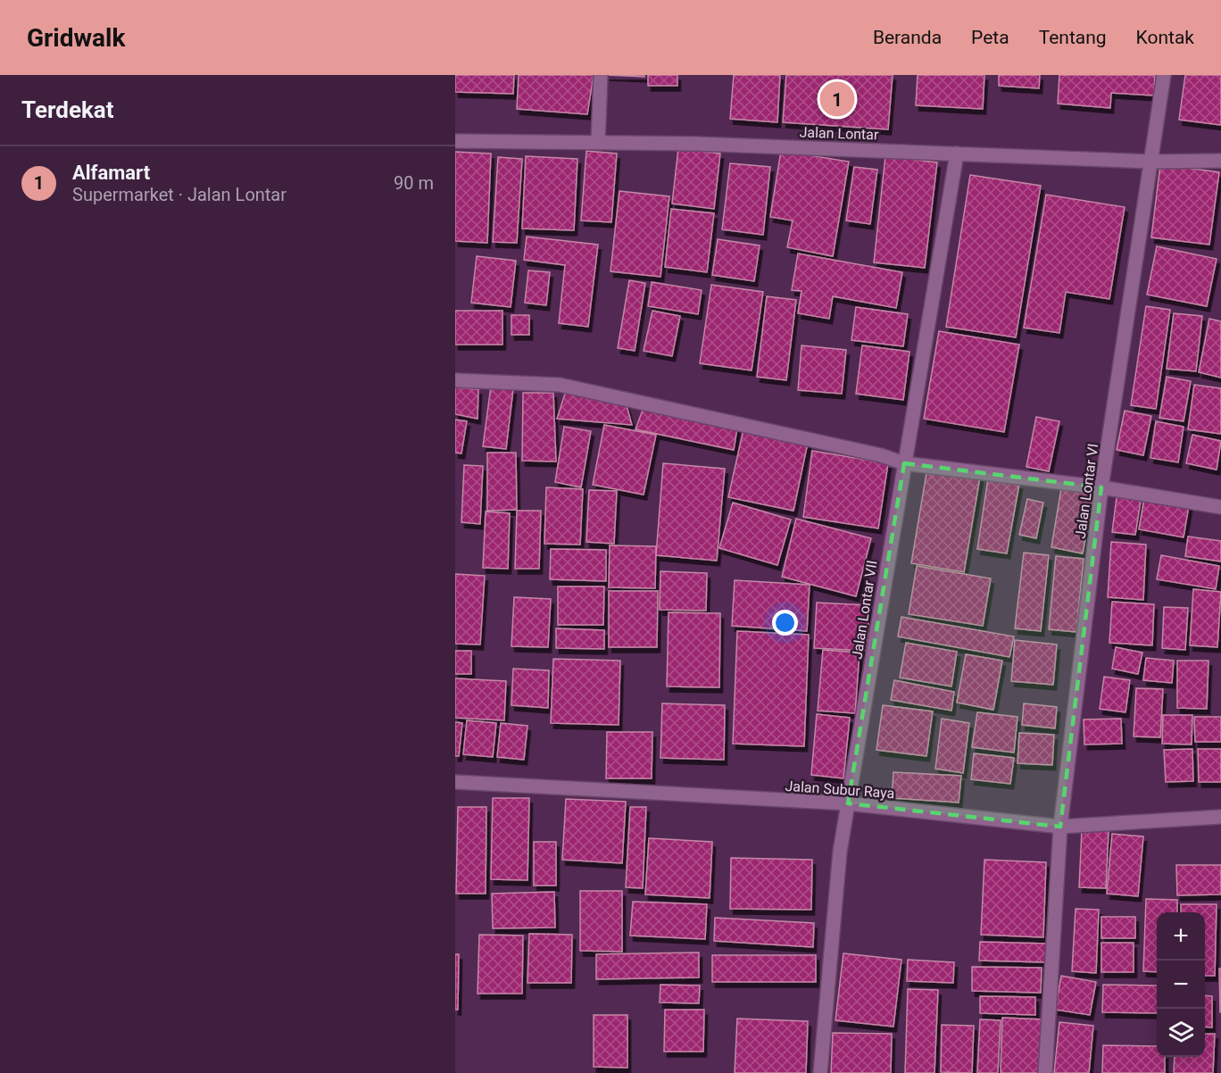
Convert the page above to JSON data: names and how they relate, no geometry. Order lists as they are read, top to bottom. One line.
{"streets":{"street":["Jalan Lontar","Jalan Lontar VI","Jalan Lontar VII","Jalan Subur Raya"]},"crossings":[["Jalan Lontar","Jalan Lontar VI"],["Jalan Lontar","Jalan Lontar VII"],["Jalan Lontar VI","Jalan Subur Raya"],["Jalan Lontar VII","Jalan Subur Raya"]],"page":{"header":"Gridwalk","nav":["Beranda","Peta","Tentang","Kontak"],"heading":"Terdekat","pins":"1","list":[{"mark":"1","name":"Alfamart","note":"Supermarket · Jalan Lontar","value":"90 m"}],"map_buttons":["+","−"]}}
